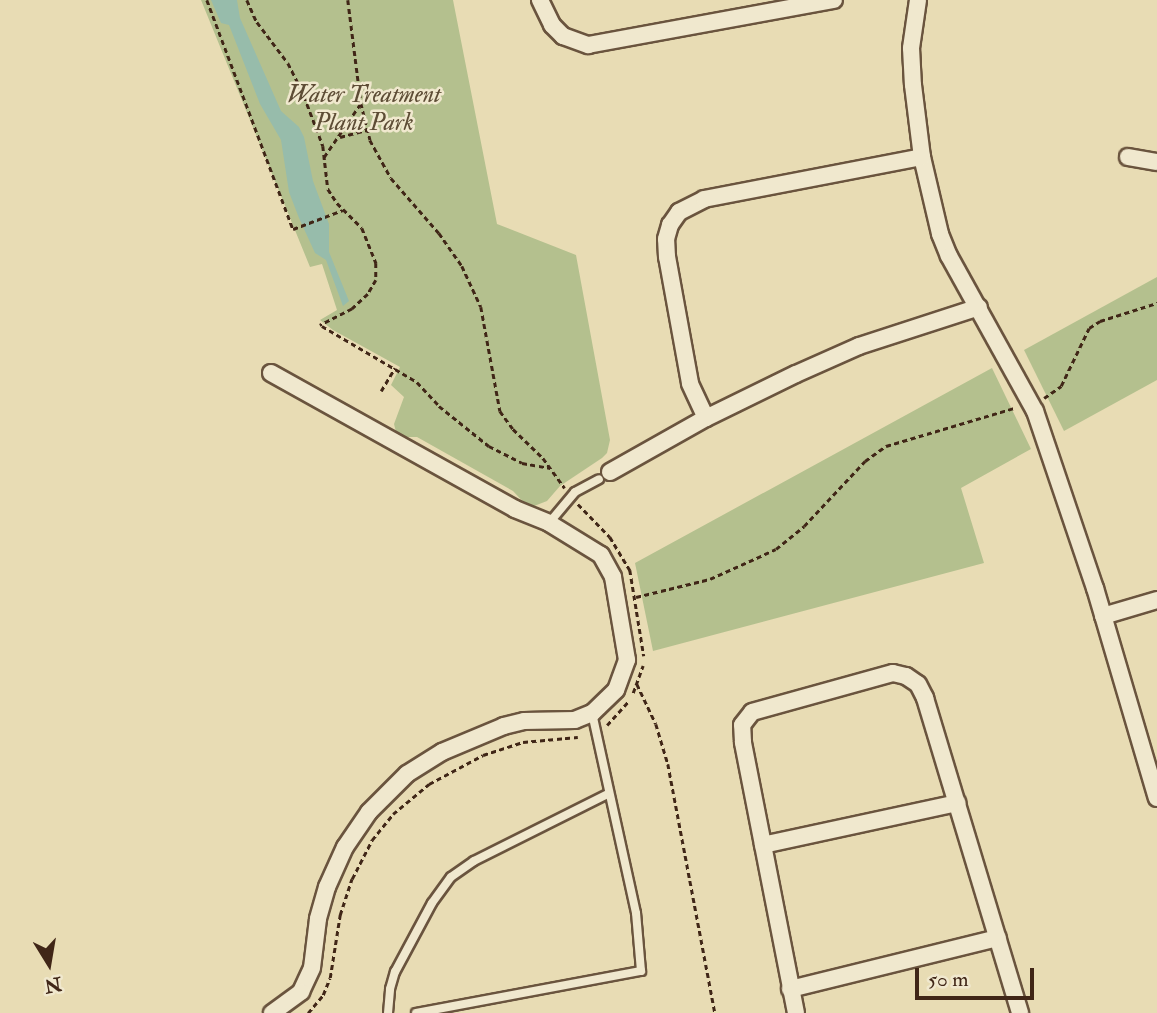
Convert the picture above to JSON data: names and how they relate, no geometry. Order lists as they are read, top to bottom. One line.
{"parks":["Water Treatment Plant Park"],"scale_bar":"50 m","north":"bottom"}
